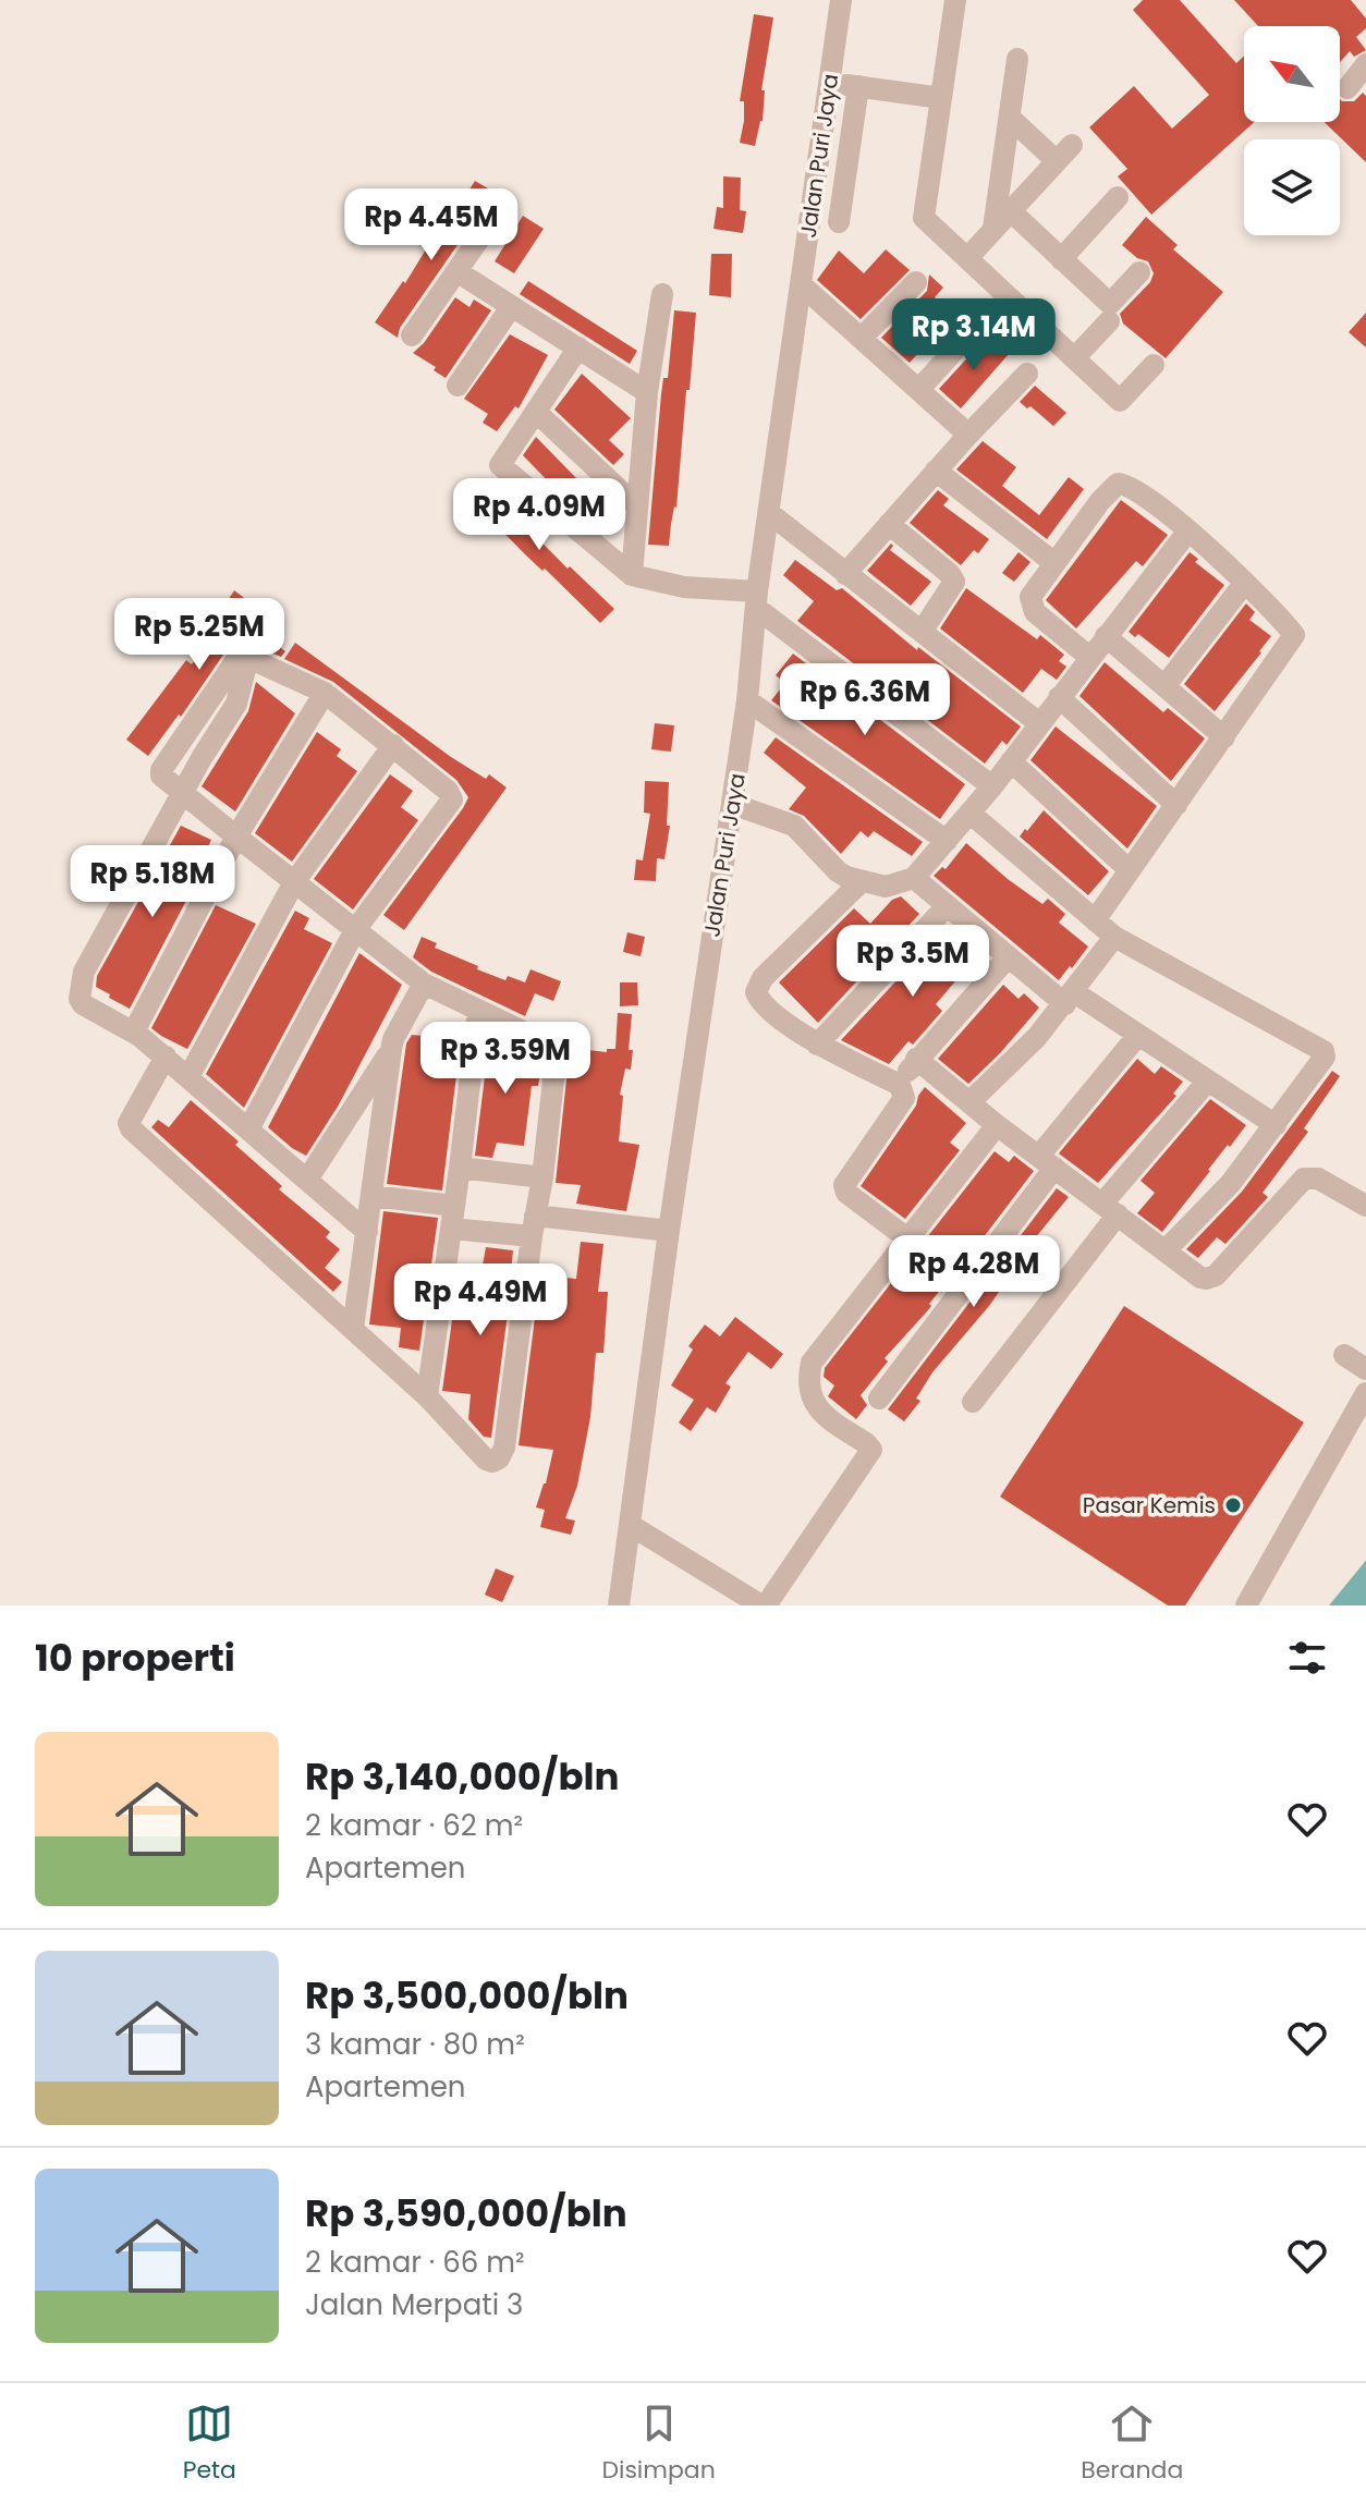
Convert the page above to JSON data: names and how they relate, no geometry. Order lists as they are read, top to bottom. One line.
{"streets":{"street":["Jalan Puri Jaya"]},"places":["Pasar Kemis"],"north":"top left","page":{"price":["Rp 4.45M","Rp 3.14M","Rp 4.09M","Rp 5.25M","Rp 6.36M","Rp 5.18M","Rp 3.5M","Rp 3.59M","Rp 4.28M","Rp 4.49M"],"heading":"10 properti","list":[{"name":"Rp 3,140,000/bln","note":"2 kamar · 62 m² · Apartemen"},{"name":"Rp 3,500,000/bln","note":"3 kamar · 80 m² · Apartemen"},{"name":"Rp 3,590,000/bln","note":"2 kamar · 66 m² · Jalan Merpati 3"}],"tabs":["Peta","Disimpan","Beranda"]}}
